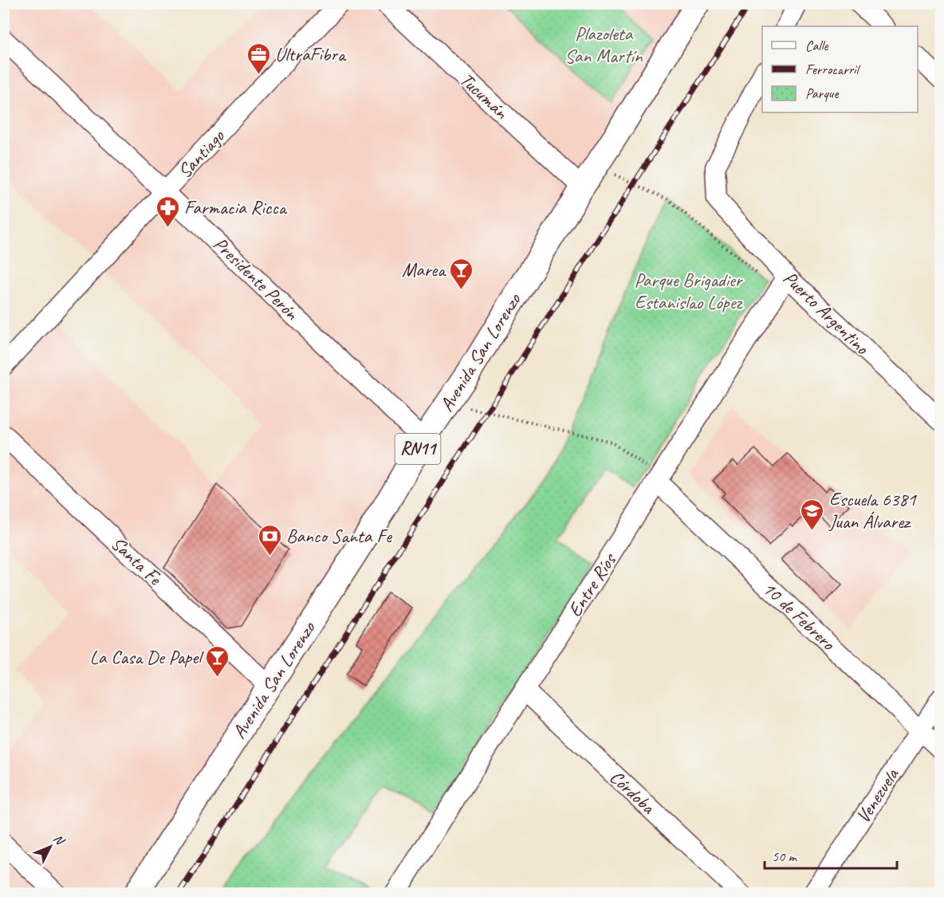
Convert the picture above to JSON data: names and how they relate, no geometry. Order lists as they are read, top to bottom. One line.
{"streets":{"main road":["Avenida San Lorenzo","RN11"],"street":["Tucumán","Santiago","Presidente Perón","Puerto Argentino","Santa Fe","Entre Ríos","10 de Febrero","Córdoba","Venezuela"]},"crossings":[["Tucumán","Avenida San Lorenzo"],["Santiago","Presidente Perón"],["Presidente Perón","Avenida San Lorenzo"],["Puerto Argentino","Entre Ríos"],["Avenida San Lorenzo","Santa Fe"],["Entre Ríos","10 de Febrero"],["Entre Ríos","Córdoba"],["10 de Febrero","Venezuela"]],"parks":["Plazoleta San Martín","Parque Brigadier Estanislao López"],"places":{"office":["UltraFibra"],"pharmacy":["Farmacia Ricca"],"bar":["Marea","La Casa De Papel"],"school or university":["Escuela 6381 Juan Álvarez"],"bank":["Banco Santa Fe"]},"legend":["Calle","Ferrocarril","Parque"],"scale_bar":"50 m","north":"top right"}
